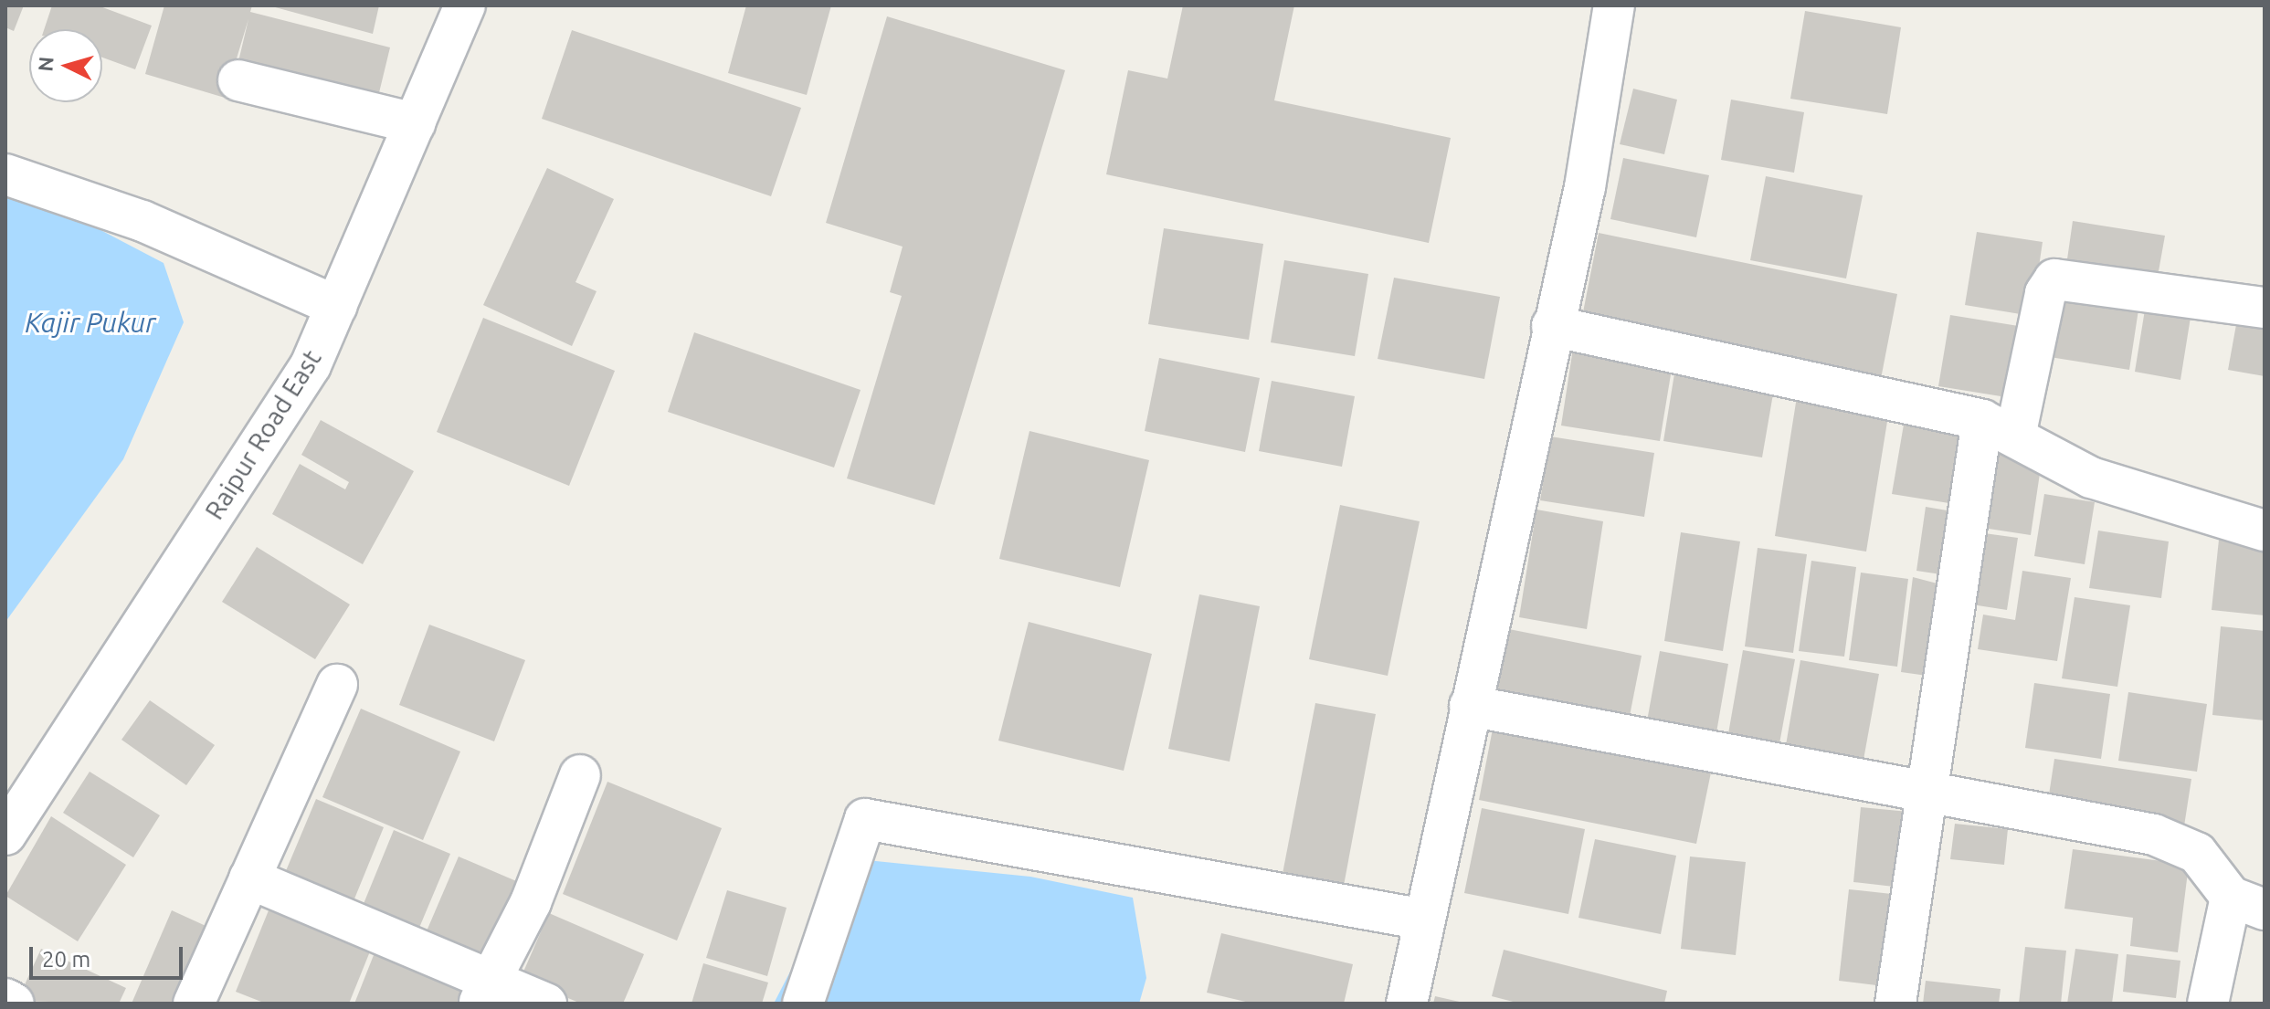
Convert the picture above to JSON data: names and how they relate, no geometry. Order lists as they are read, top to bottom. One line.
{"streets":{"street":["Raipur Road East"]},"water":["Kajir Pukur"],"scale_bar":"20 m","north":"left"}
